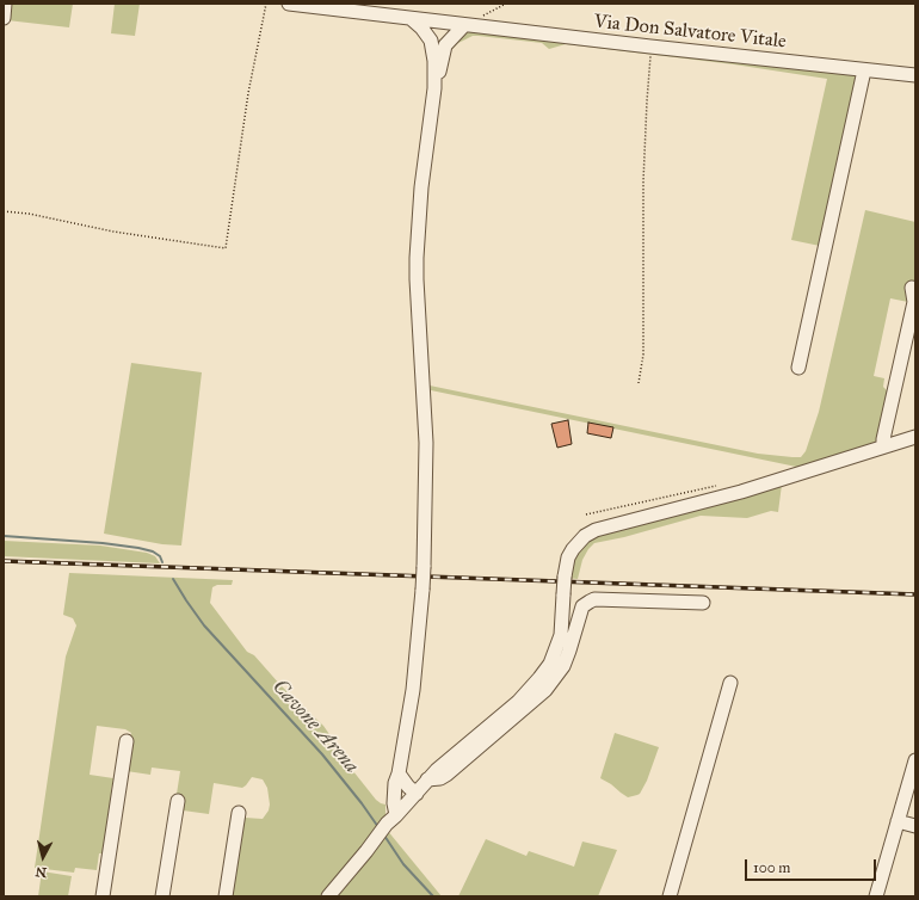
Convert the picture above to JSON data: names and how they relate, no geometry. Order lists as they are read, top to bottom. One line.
{"streets":{"street":["Via Don Salvatore Vitale"]},"water":["Cavone Arena"],"scale_bar":"100 m","north":"bottom"}
